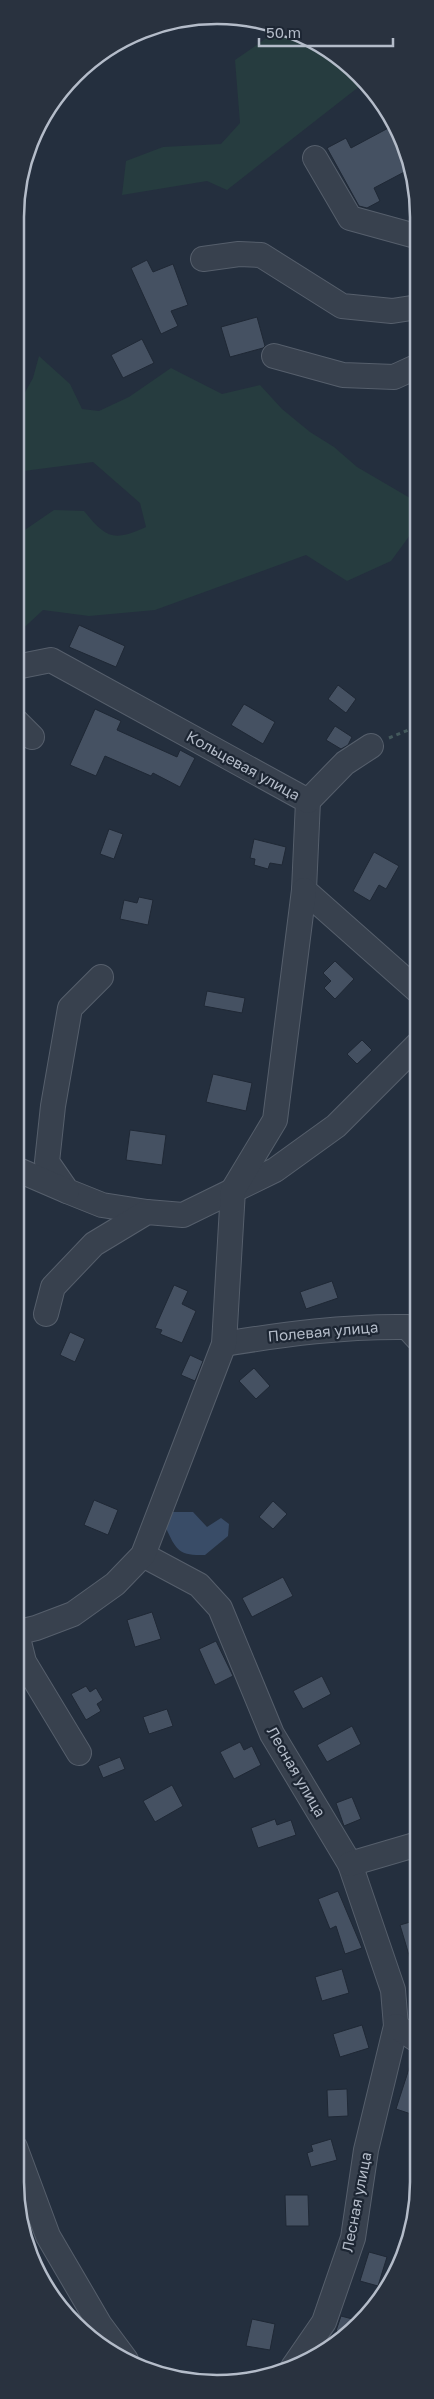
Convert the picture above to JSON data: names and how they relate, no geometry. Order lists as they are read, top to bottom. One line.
{"streets":{"street":["Кольцевая улица","Полевая улица","Лесная улица"]},"scale_bar":"50 m"}
